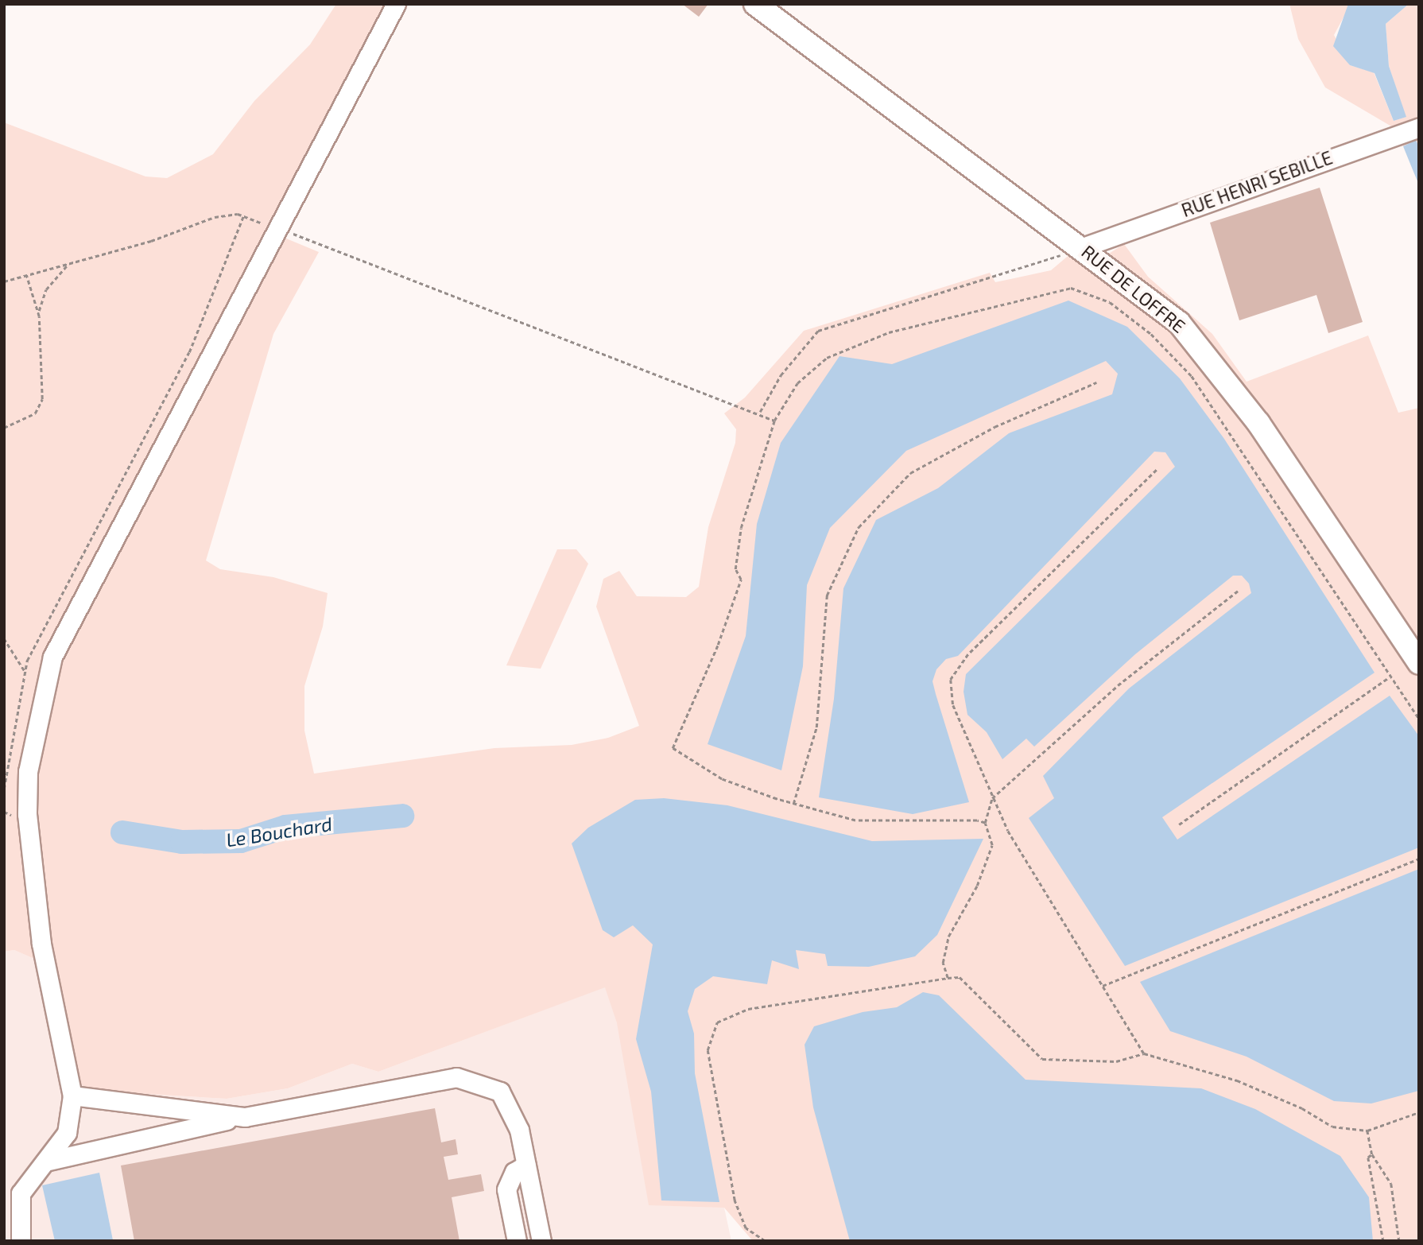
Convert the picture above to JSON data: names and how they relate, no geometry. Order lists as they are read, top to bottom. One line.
{"streets":{"main road":["RUE DE LOFFRE"],"lane":["RUE HENRI SEBILLE"]},"crossings":[["RUE HENRI SEBILLE","RUE DE LOFFRE"]],"water":["Le Bouchard"]}
